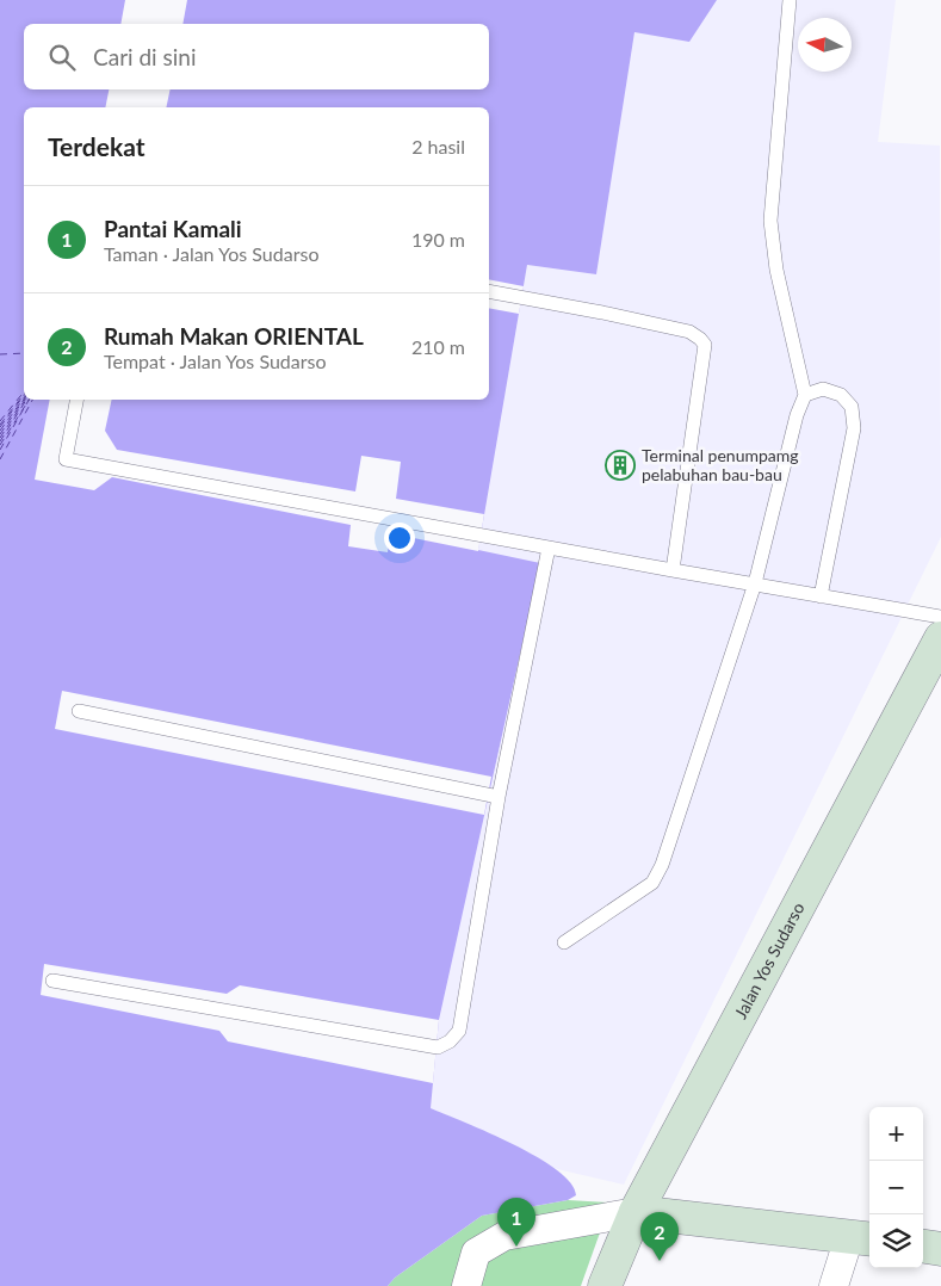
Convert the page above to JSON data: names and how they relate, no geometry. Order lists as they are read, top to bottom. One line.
{"streets":{"street":["Jalan Yos Sudarso"]},"places":{"building":["Terminal penumpamg pelabuhan bau-bau"]},"north":"left","page":{"search":"Cari di sini","heading":["Terdekat","2 hasil"],"list":[{"mark":"1","name":"Pantai Kamali","note":"Taman · Jalan Yos Sudarso","value":"190 m"},{"mark":"2","name":"Rumah Makan ORIENTAL","note":"Tempat · Jalan Yos Sudarso","value":"210 m"}],"map_buttons":["+","−"],"pins":["1","2"]}}
